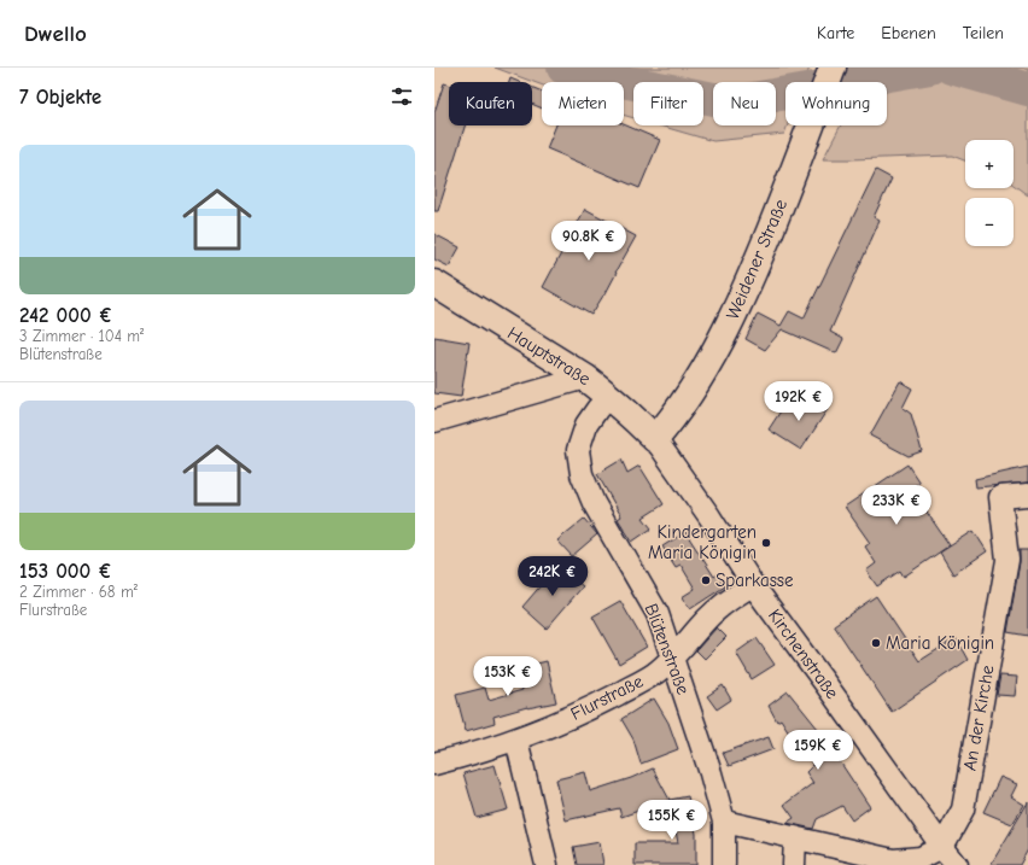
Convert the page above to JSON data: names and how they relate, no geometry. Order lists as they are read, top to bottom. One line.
{"streets":{"street":["Weidener Straße","Hauptstraße","Blütenstraße","Kirchenstraße","Flurstraße","An der Kirche"]},"crossings":[["Weidener Straße","Hauptstraße"],["Weidener Straße","Kirchenstraße"],["Hauptstraße","Blütenstraße"],["Hauptstraße","Kirchenstraße"],["Blütenstraße","Flurstraße"],["Kirchenstraße","Flurstraße"],["Kirchenstraße","An der Kirche"]],"places":["Kindergarten Maria Königin","Sparkasse","Maria Königin"],"page":{"header":"Dwello","nav":["Karte","Ebenen","Teilen"],"heading":"7 Objekte","chip":["Kaufen","Mieten","Filter","Neu","Wohnung"],"list":[{"name":"242 000 €","note":"3 Zimmer · 104 m² · Blütenstraße"},{"name":"153 000 €","note":"2 Zimmer · 68 m² · Flurstraße"}],"map_buttons":["+","−"],"price":["90.8K €","192K €","233K €","242K €","153K €","159K €","155K €"]}}
